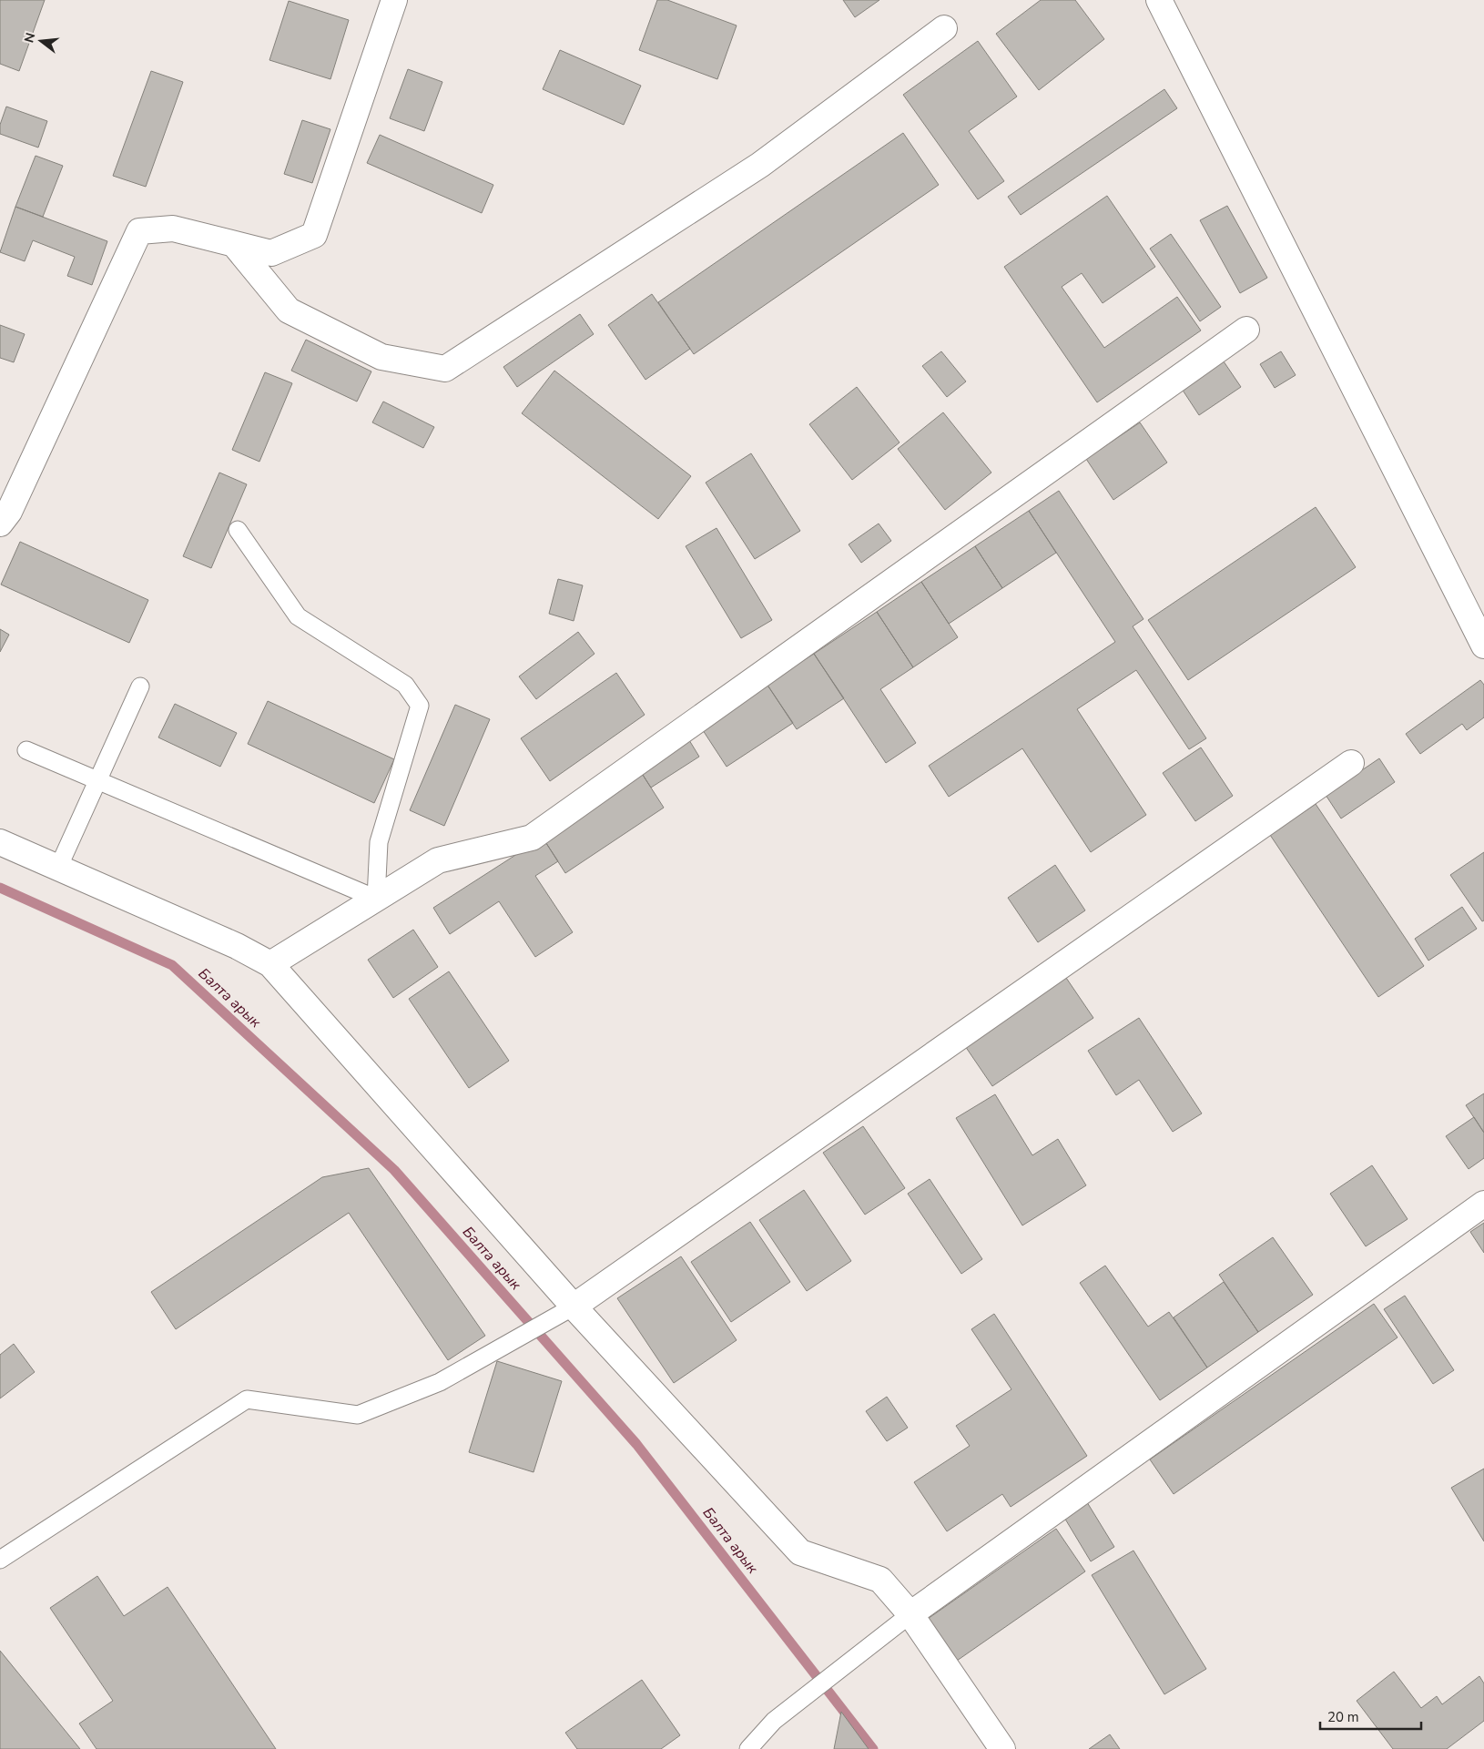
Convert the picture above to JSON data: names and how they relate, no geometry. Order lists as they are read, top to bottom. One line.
{"water":["Балта арык"],"scale_bar":"20 m","north":"left"}
